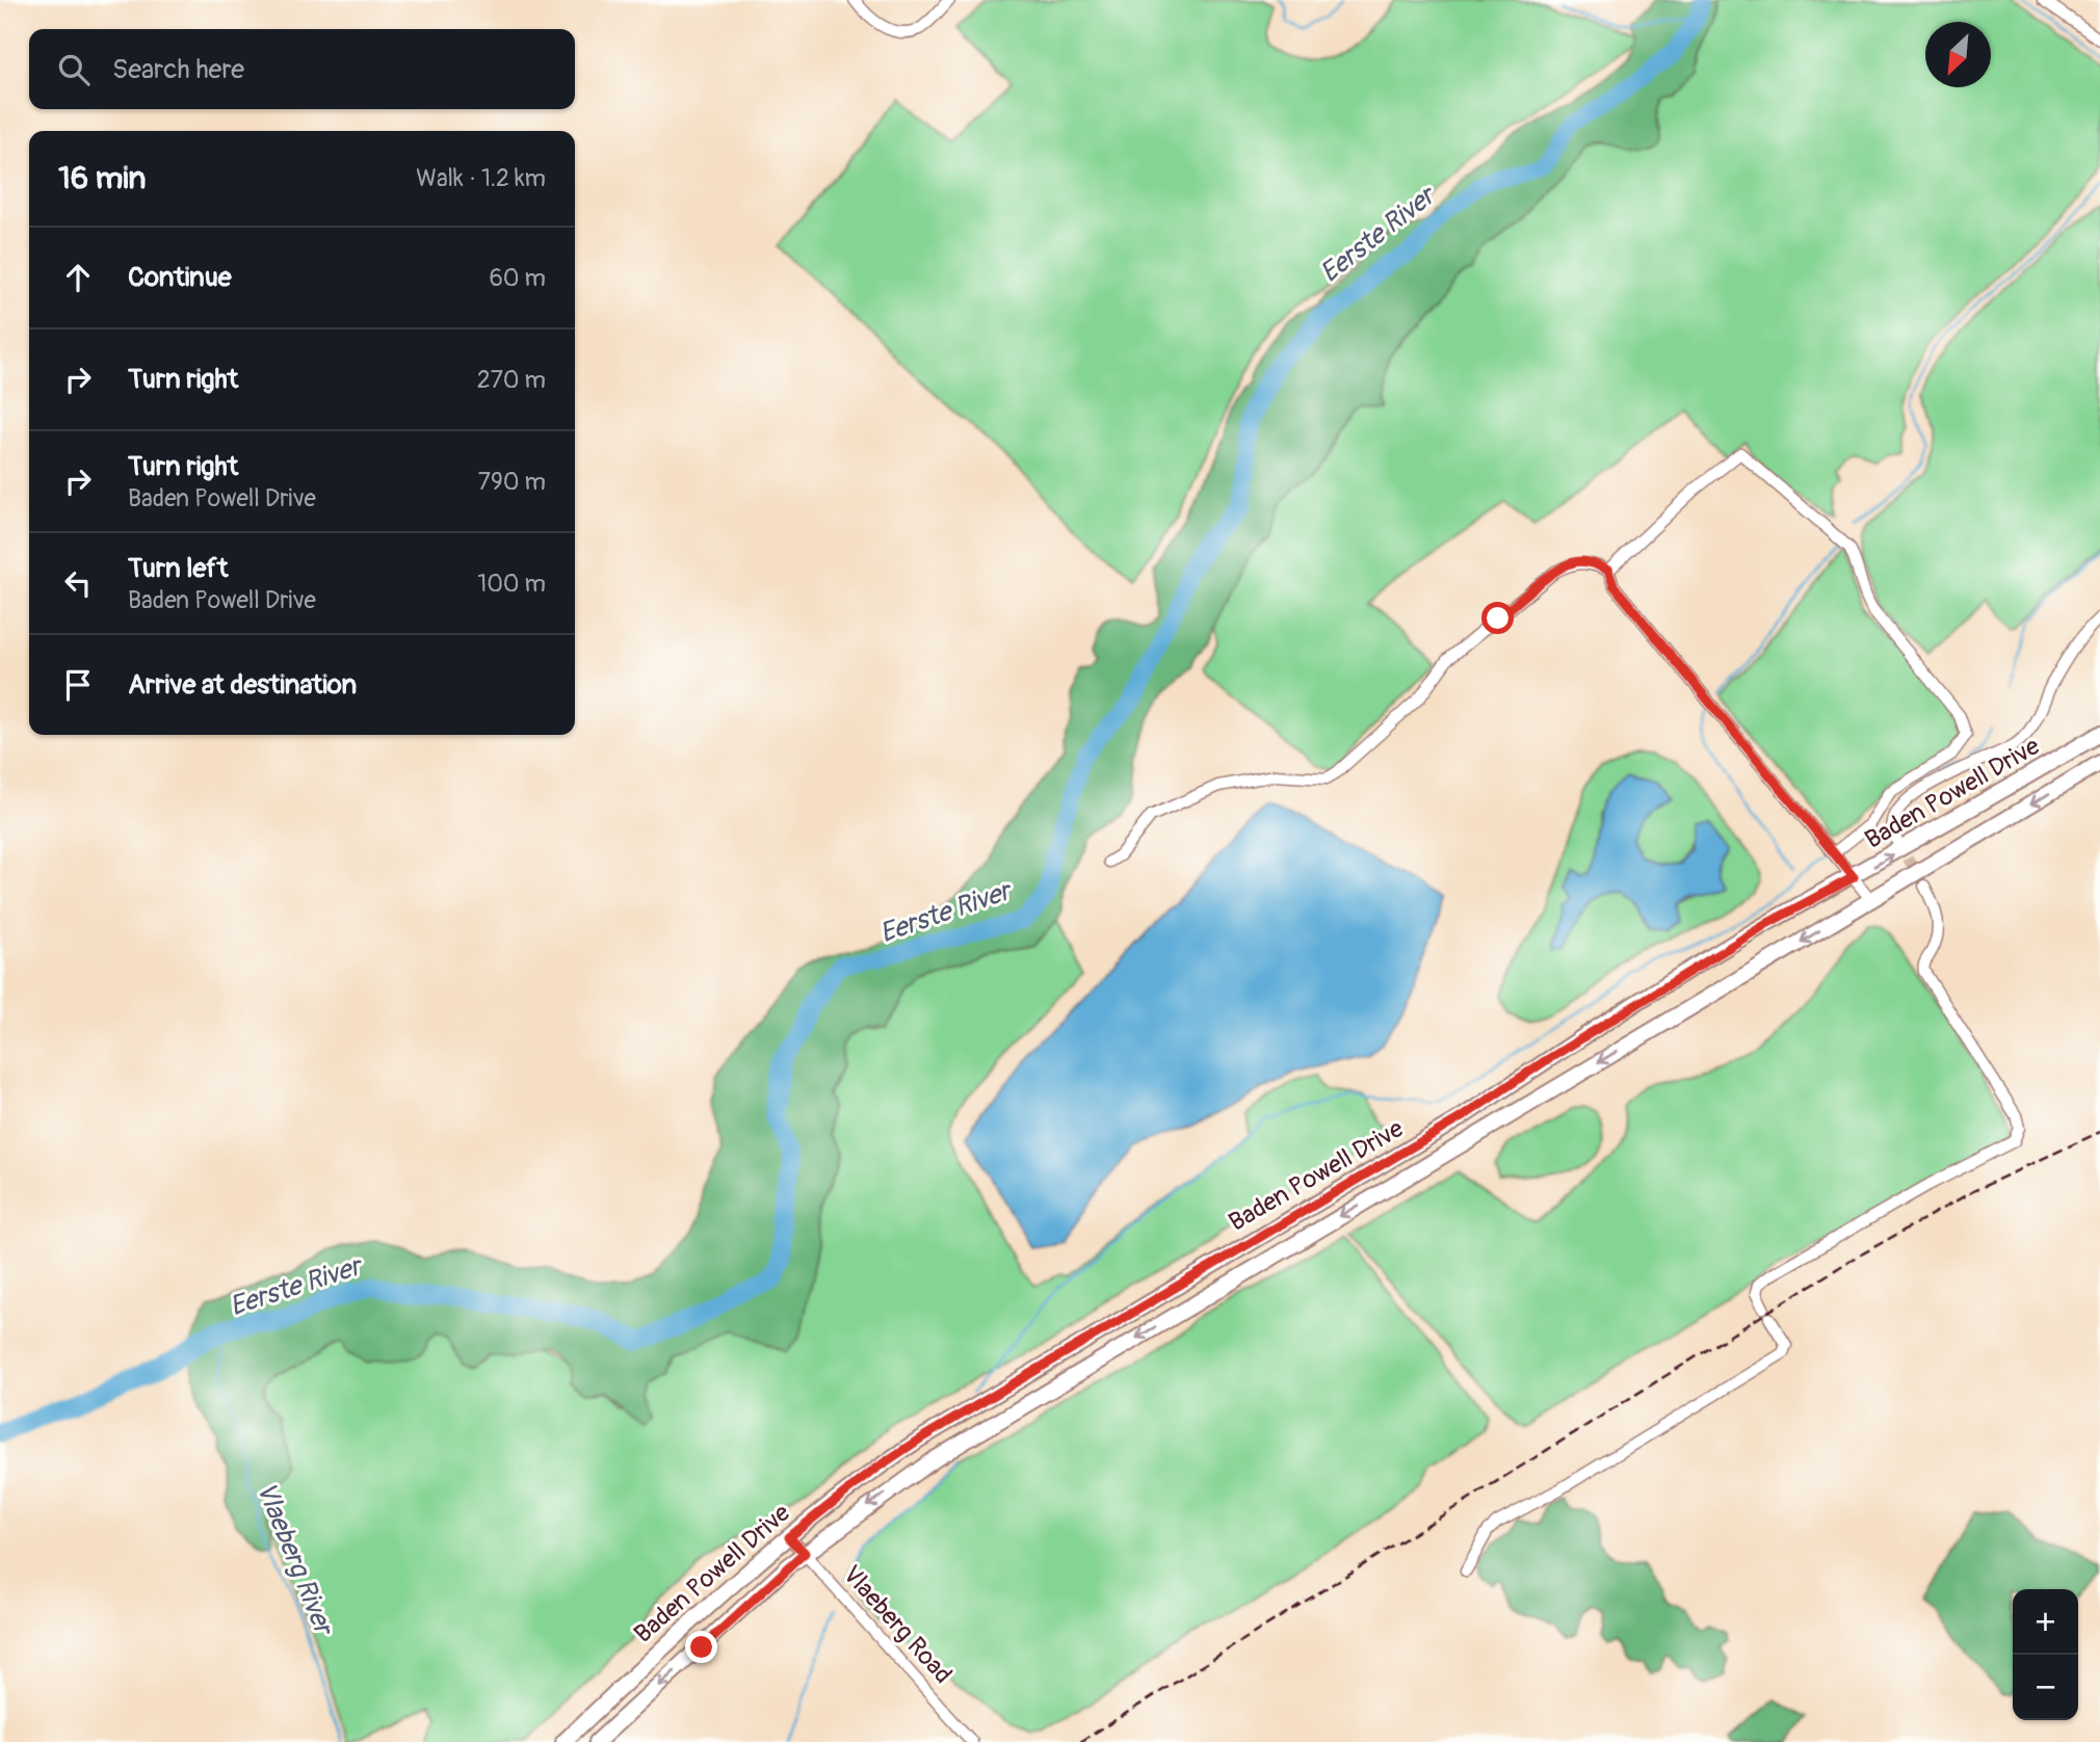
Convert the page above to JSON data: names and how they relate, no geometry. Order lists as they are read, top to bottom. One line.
{"streets":{"main road":["Baden Powell Drive"],"street":["Vlaeberg Road"]},"crossings":[["Baden Powell Drive","Vlaeberg Road"]],"water":["Eerste River","Vlaeberg River"],"north":"bottom left","page":{"search":"Search here","heading":["16 min","Walk · 1.2 km"],"list":[["Continue","60 m"],["Turn right","270 m"],["Turn right","Baden Powell Drive","790 m"],["Turn left","Baden Powell Drive","100 m"],"Arrive at destination"],"map_buttons":["+","−"]}}
